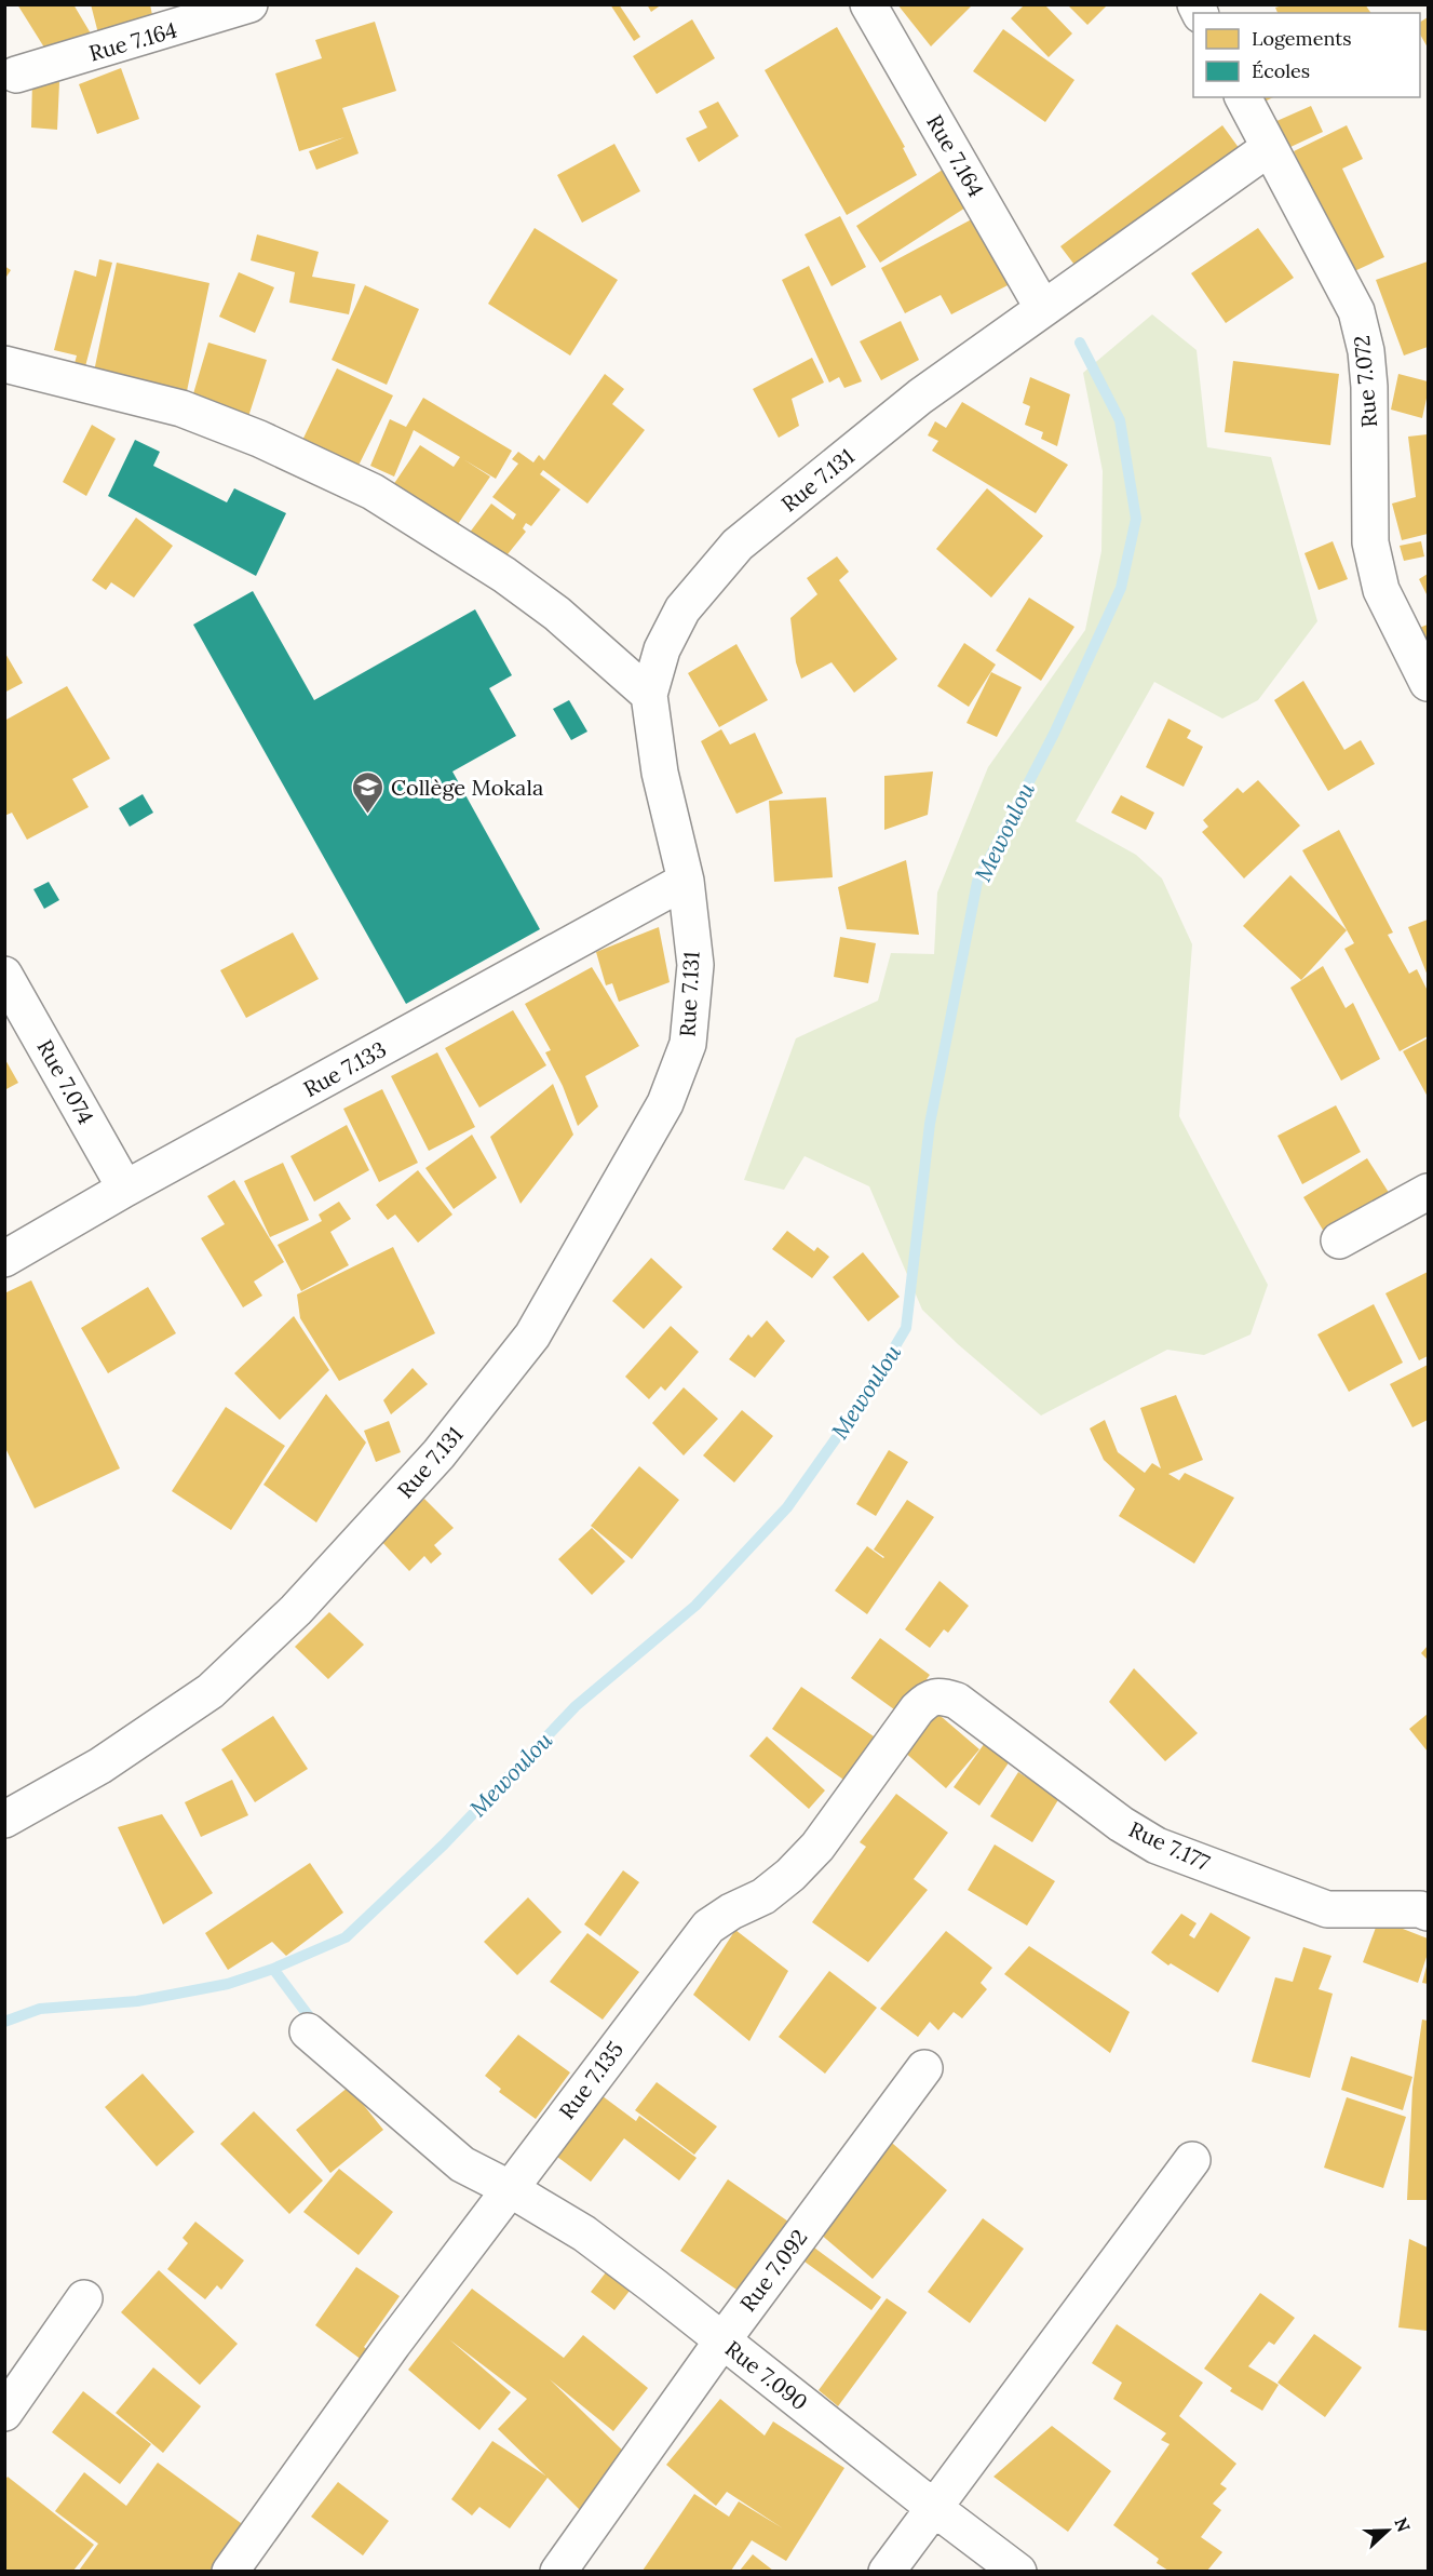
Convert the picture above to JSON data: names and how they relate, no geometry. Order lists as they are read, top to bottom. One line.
{"streets":{"street":["Rue 7.164","Rue 7.072","Rue 7.131","Rue 7.133","Rue 7.074","Rue 7.177","Rue 7.135","Rue 7.092","Rue 7.090"]},"crossings":[["Rue 7.164","Rue 7.131"],["Rue 7.072","Rue 7.131"],["Rue 7.131","Rue 7.133"],["Rue 7.133","Rue 7.074"],["Rue 7.177","Rue 7.135"],["Rue 7.135","Rue 7.090"],["Rue 7.092","Rue 7.090"]],"water":["Mewoulou"],"places":{"school or university":["Collège Mokala"]},"legend":["Logements","Écoles"],"north":"right"}
